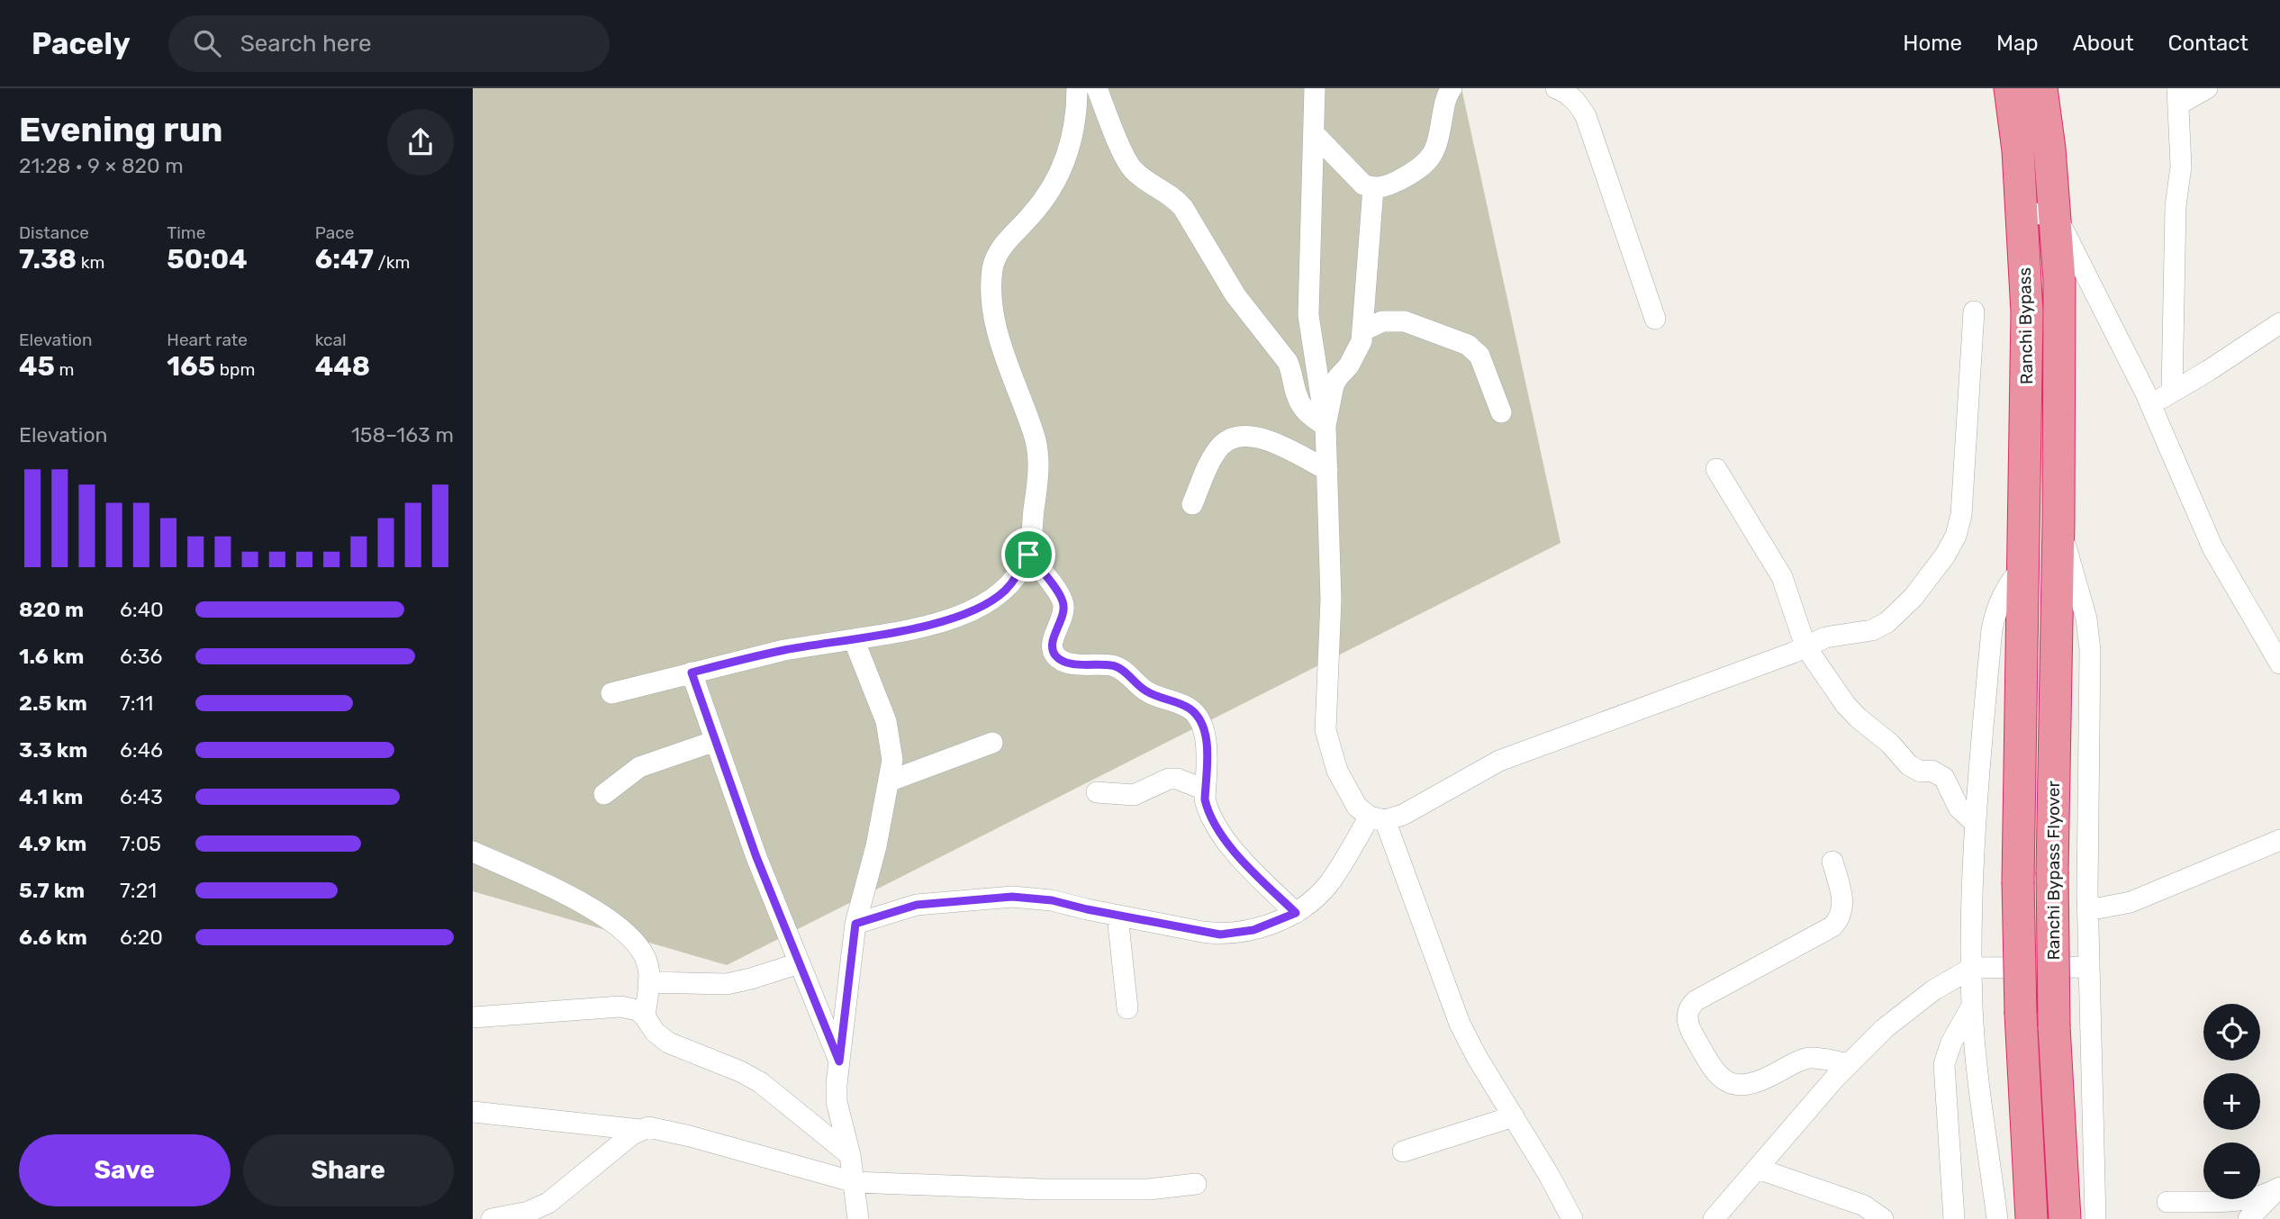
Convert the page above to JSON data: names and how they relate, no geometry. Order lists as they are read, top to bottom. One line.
{"streets":{"highway":["Ranchi Bypass","Ranchi Bypass Flyover"]},"crossings":[["Ranchi Bypass","Ranchi Bypass Flyover"]],"page":{"header":"Pacely","search":"Search here","nav":["Home","Map","About","Contact"],"heading":["Evening run","21:28 · 9 × 820 m"],"stats":[["Distance","7.38 km"],["Time","50:04"],["Pace","6:47 /km"],["Elevation","45 m"],["Heart rate","165 bpm"],["kcal","448"]],"chart":["Elevation","158–163 m"],"list":[{"name":"820 m","note":"6:40"},{"name":"1.6 km","note":"6:36"},{"name":"2.5 km","note":"7:11"},{"name":"3.3 km","note":"6:46"},{"name":"4.1 km","note":"6:43"},{"name":"4.9 km","note":"7:05"},{"name":"5.7 km","note":"7:21"},{"name":"6.6 km","note":"6:20"}],"map_buttons":["+","−"],"buttons":["Save","Share"]}}
